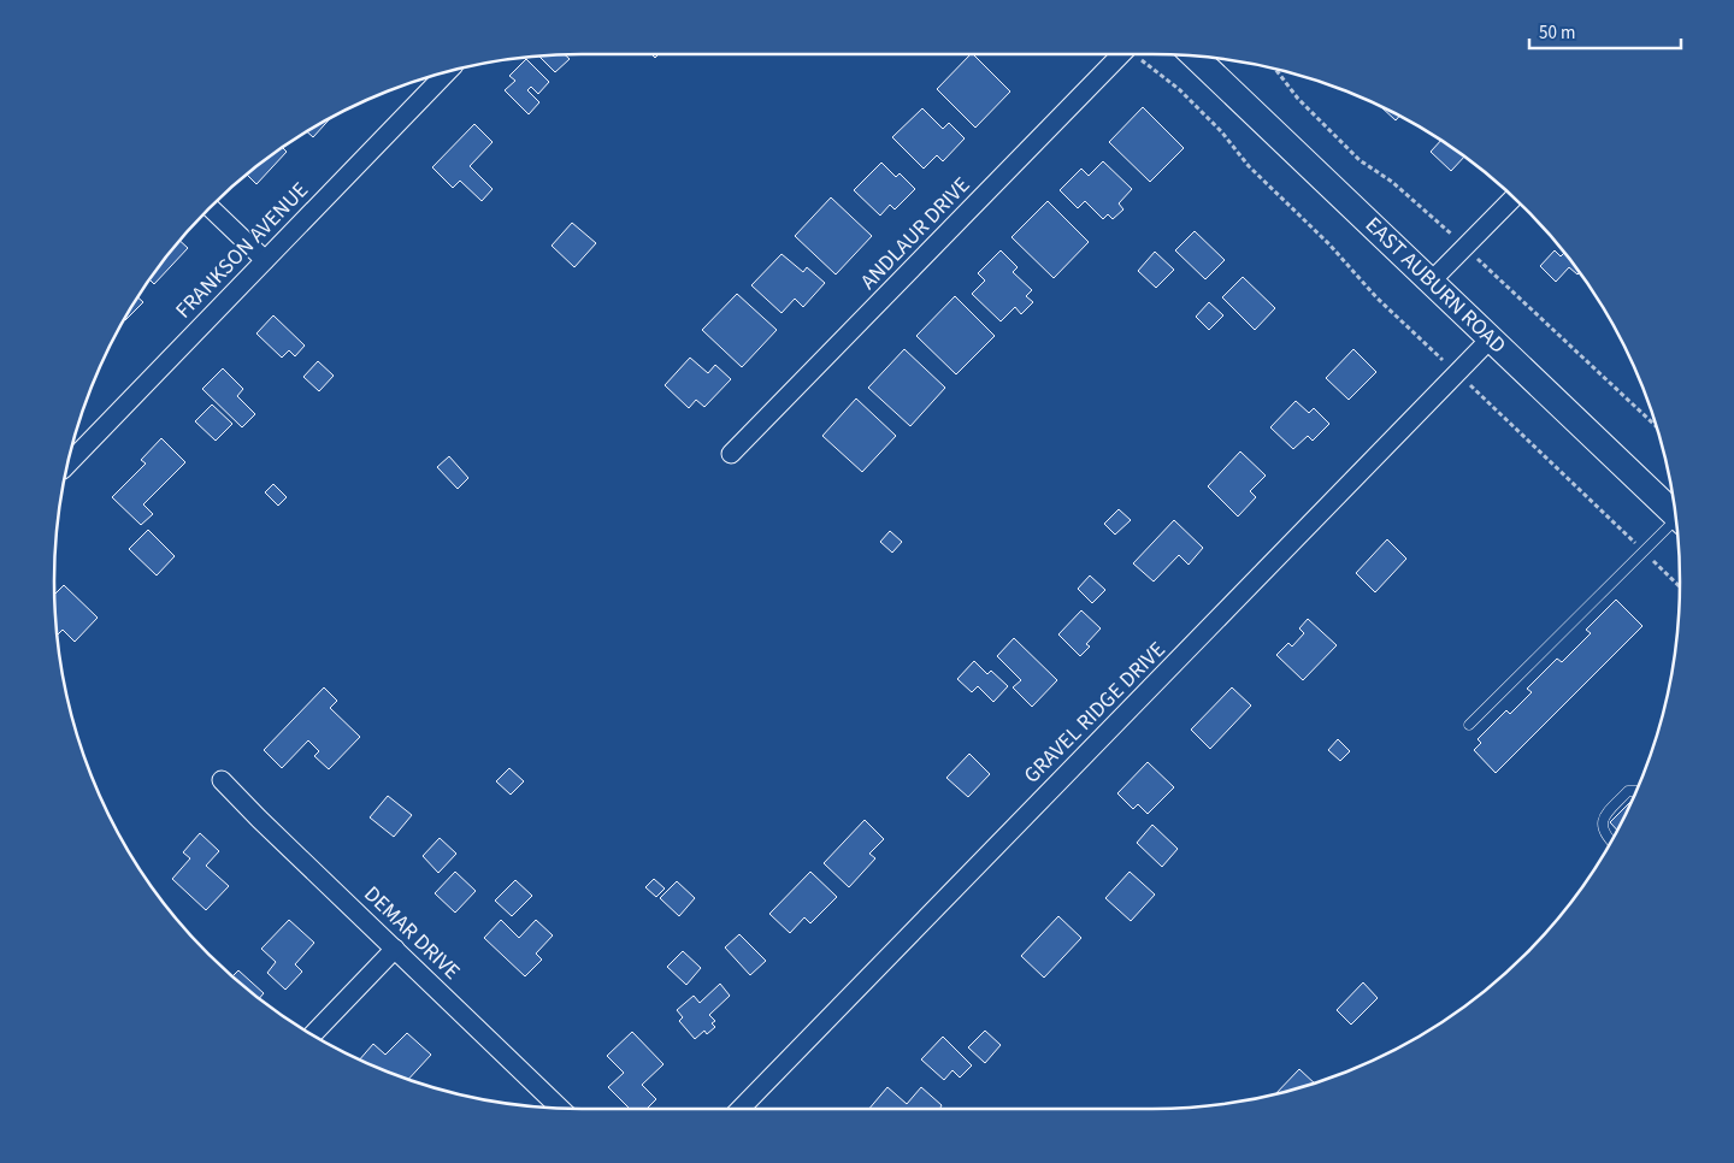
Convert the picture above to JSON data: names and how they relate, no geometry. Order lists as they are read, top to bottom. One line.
{"streets":{"main road":["EAST AUBURN ROAD"],"street":["ANDLAUR DRIVE","FRANKSON AVENUE","GRAVEL RIDGE DRIVE","DEMAR DRIVE"]},"crossings":[["EAST AUBURN ROAD","GRAVEL RIDGE DRIVE"]],"scale_bar":"50 m"}
